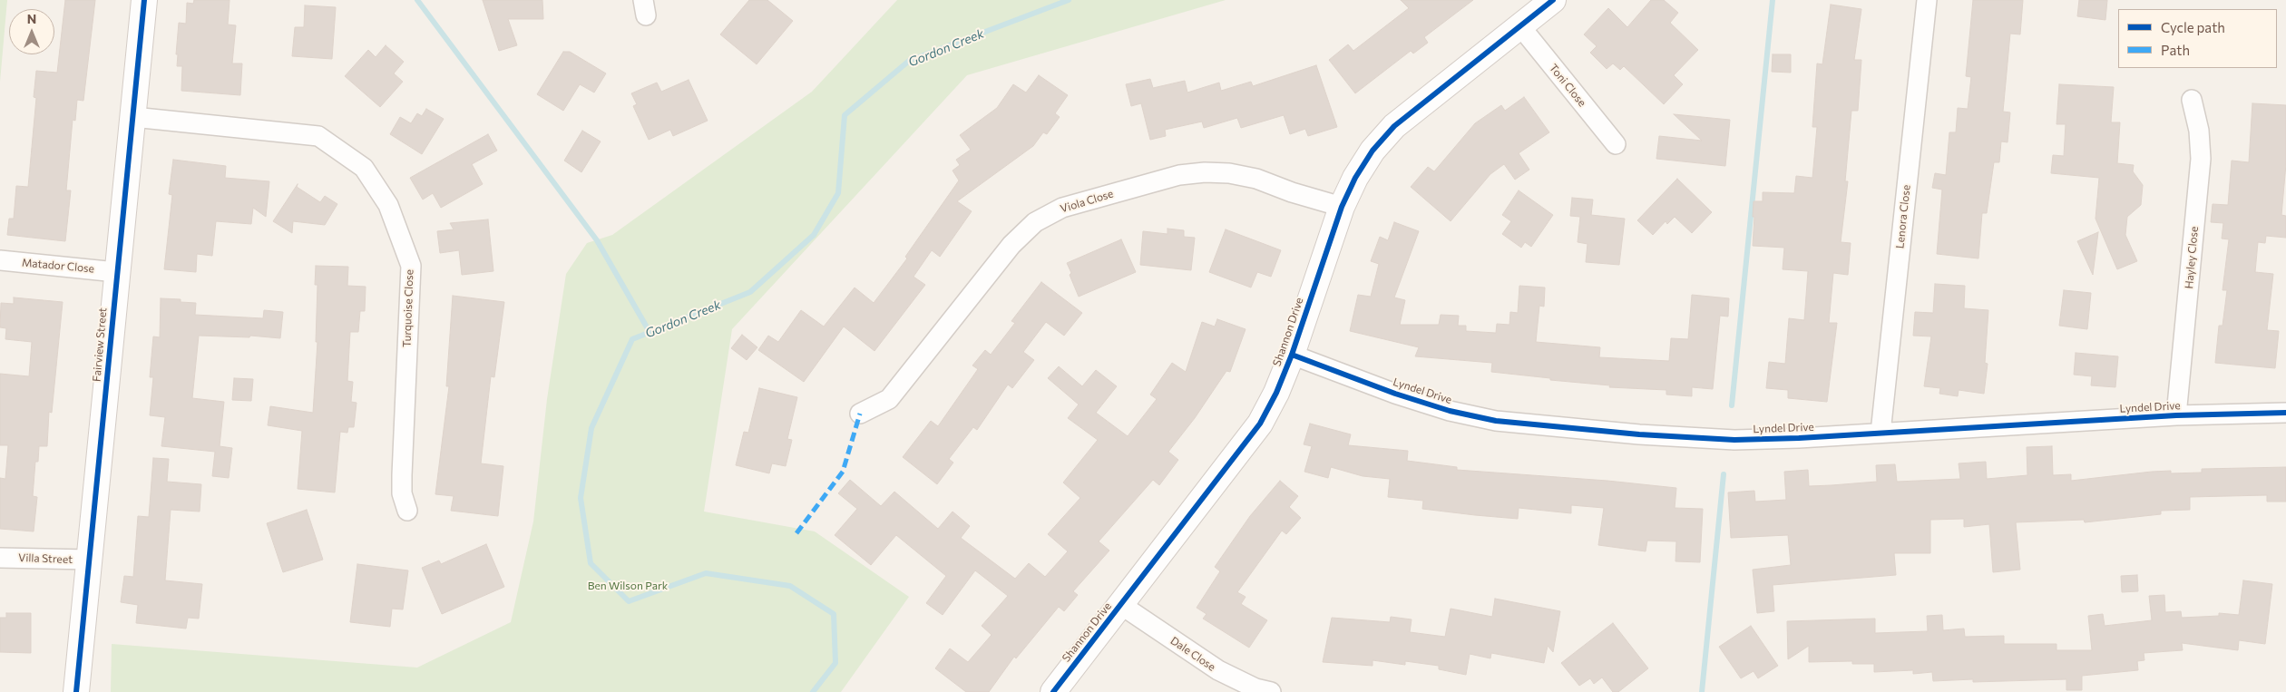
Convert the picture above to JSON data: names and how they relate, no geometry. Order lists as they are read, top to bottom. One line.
{"streets":{"street":["Toni Close","Viola Close","Lenora Close","Hayley Close","Matador Close","Turquoise Close","Shannon Drive","Fairview Street","Lyndel Drive","Villa Street","Dale Close"]},"crossings":[["Toni Close","Shannon Drive"],["Viola Close","Shannon Drive"],["Lenora Close","Lyndel Drive"],["Hayley Close","Lyndel Drive"],["Matador Close","Fairview Street"],["Turquoise Close","Fairview Street"],["Shannon Drive","Lyndel Drive"],["Shannon Drive","Dale Close"],["Fairview Street","Villa Street"]],"water":["Gordon Creek"],"parks":["Ben Wilson Park"],"legend":["Cycle path","Path"],"north":"top"}
